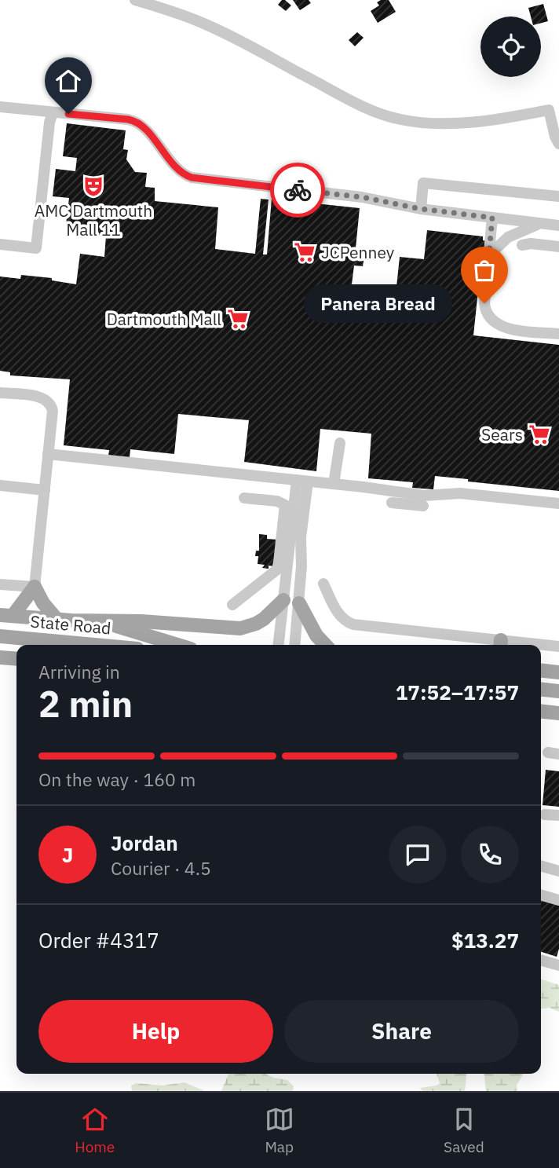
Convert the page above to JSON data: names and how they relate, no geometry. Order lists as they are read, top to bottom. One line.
{"streets":{"main road":["State Road"]},"places":{"theatre":["AMC Dartmouth Mall 11"],"supermarket":["JCPenney","Dartmouth Mall","Sears"],"other":["Panera Bread"]},"page":{"bubble":"Panera Bread","heading":["2 min","Arriving in","17:52–17:57"],"panel":["Jordan","Courier · 4.5","Order #4317","$13.27"],"bar":"On the way · 160 m","round":"J","buttons":["Help","Share"],"tabs":["Home","Map","Saved"]}}
